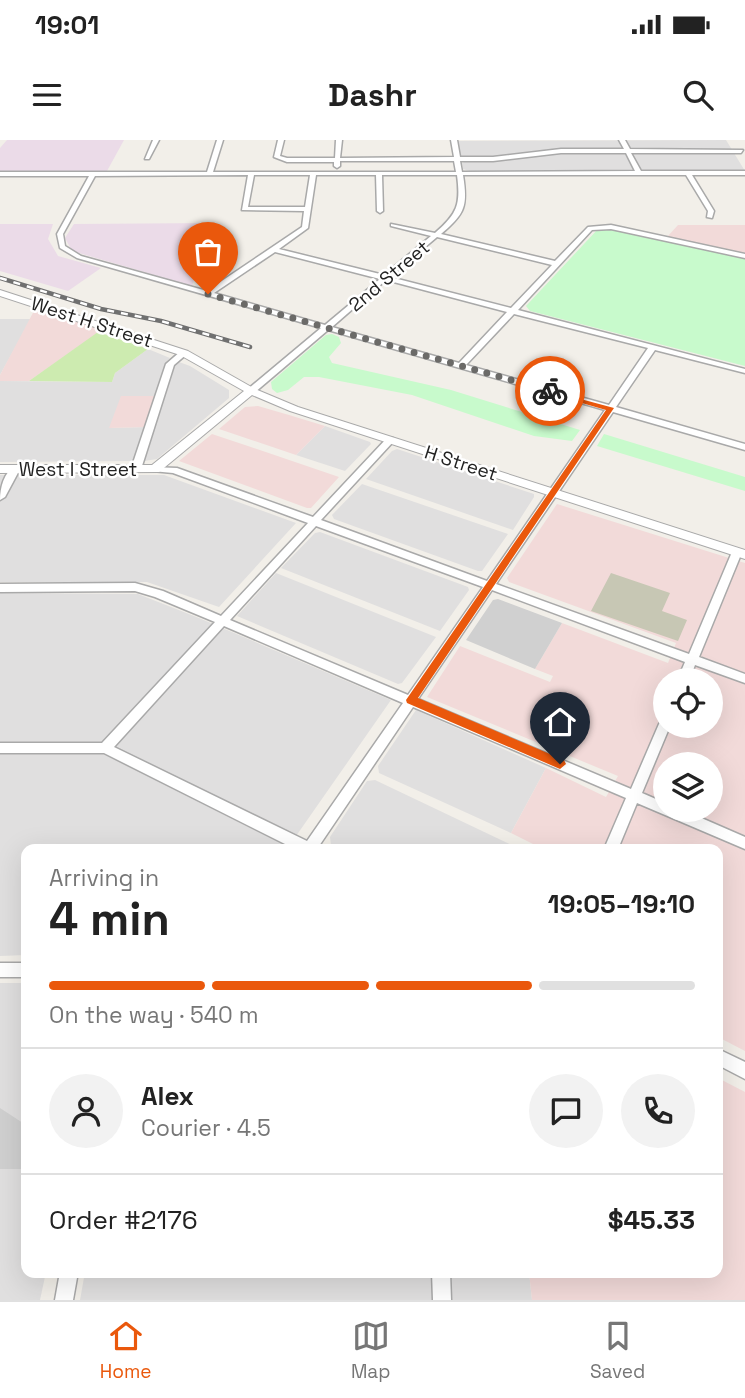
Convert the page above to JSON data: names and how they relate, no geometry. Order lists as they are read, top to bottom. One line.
{"streets":{"street":["2nd Street","West H Street","H Street","West I Street"]},"crossings":[["2nd Street","H Street"],["2nd Street","West I Street"],["West H Street","H Street"]],"page":{"status":"19:01","header":"Dashr","heading":["4 min","Arriving in","19:05–19:10"],"panel":["Alex","Courier · 4.5","Order #2176","$45.33"],"bar":"On the way · 540 m","tabs":["Home","Map","Saved"]}}
